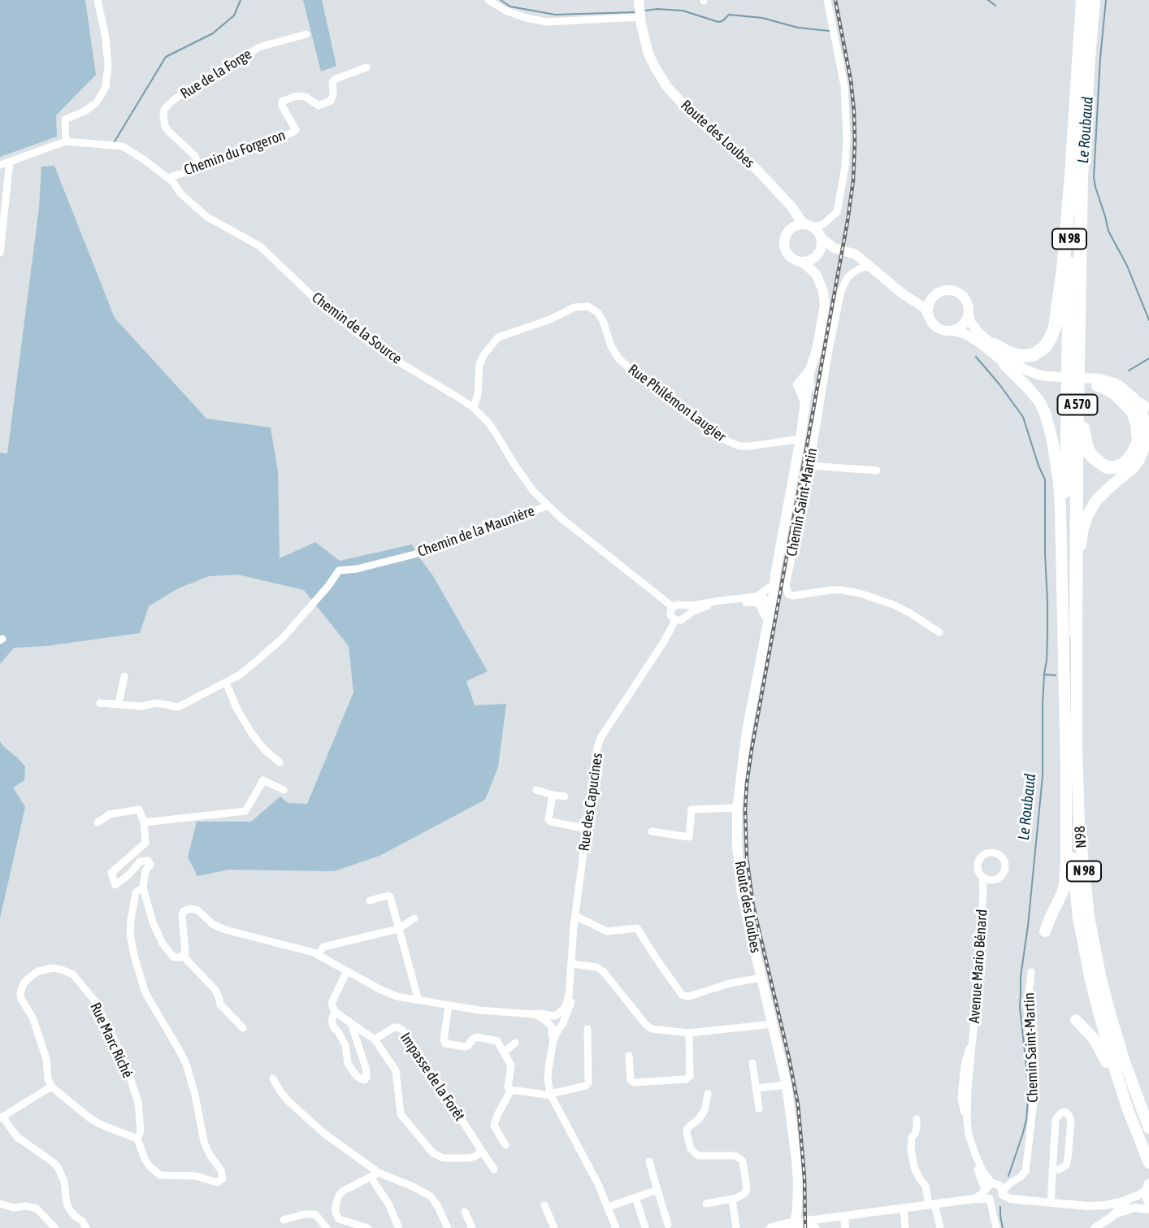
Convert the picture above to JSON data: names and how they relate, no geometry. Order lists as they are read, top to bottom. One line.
{"streets":{"highway":["N 98","A 570","N98"],"main road":["Route des Loubes"],"street":["Rue de la Forge","Chemin du Forgeron","Chemin de la Source","Rue Philémon Laugier","Chemin Saint-Martin","Chemin de la Maunière","Rue des Capucines","Avenue Mario Bénard","Rue Marc Riché","Impasse de la Forêt"]},"crossings":[["Rue de la Forge","Chemin du Forgeron"],["Route des Loubes","Rue Philémon Laugier"],["Chemin du Forgeron","Chemin de la Source"],["Chemin de la Source","Rue Philémon Laugier"],["Chemin de la Source","Chemin de la Maunière"],["Chemin de la Source","Rue des Capucines"],["A 570","N98"],["Chemin Saint-Martin","Avenue Mario Bénard"]],"water":["Le Roubaud"]}
